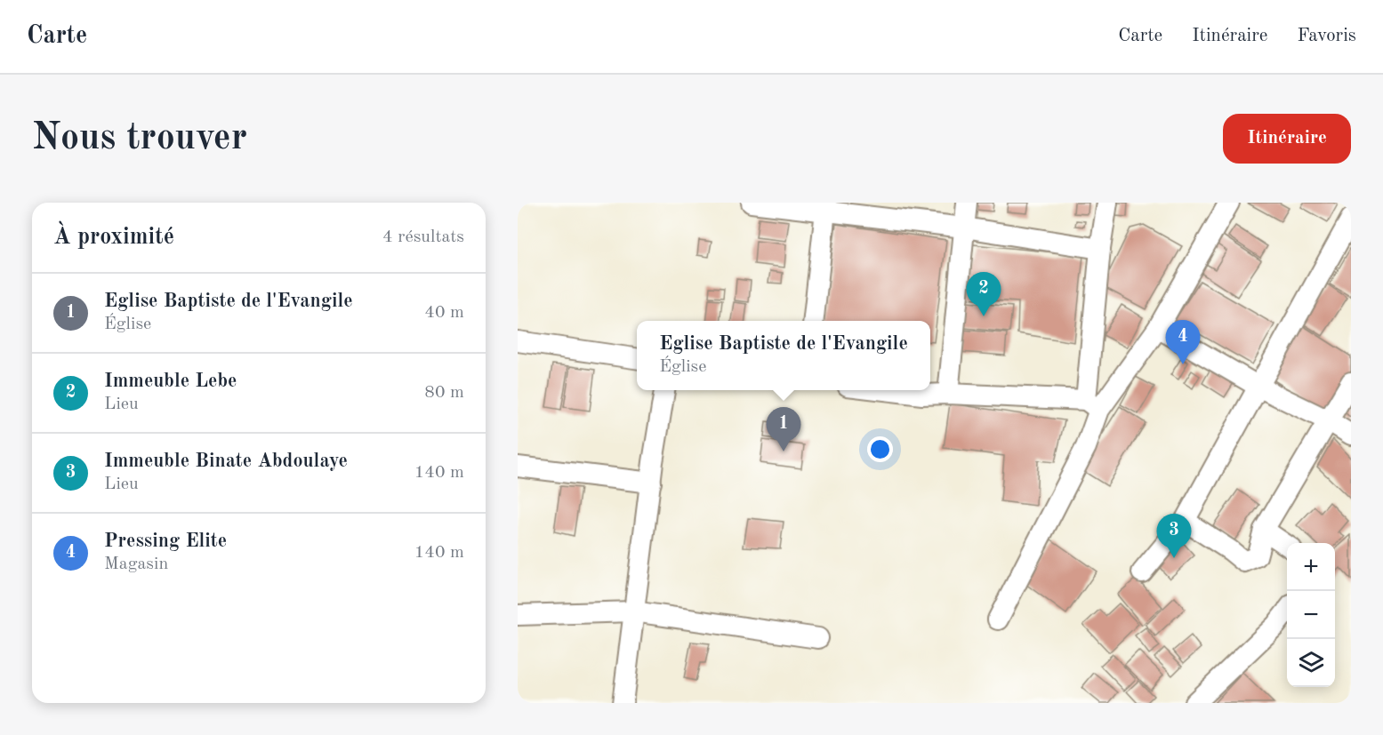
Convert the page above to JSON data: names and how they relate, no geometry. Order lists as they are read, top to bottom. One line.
{"page":{"header":"Carte","nav":["Carte","Itinéraire","Favoris"],"buttons":"Itinéraire","title":"Nous trouver","heading":["À proximité","4 résultats"],"list":[{"mark":"1","name":"Eglise Baptiste de l'Evangile","note":"Église","value":"40 m"},{"mark":"2","name":"Immeuble Lebe","note":"Lieu","value":"80 m"},{"mark":"3","name":"Immeuble Binate Abdoulaye","note":"Lieu","value":"140 m"},{"mark":"4","name":"Pressing Elite","note":"Magasin","value":"140 m"}],"pins":["2","4","1","3"],"popup":["Eglise Baptiste de l'Evangile","Église"],"map_buttons":["+","−"]}}
